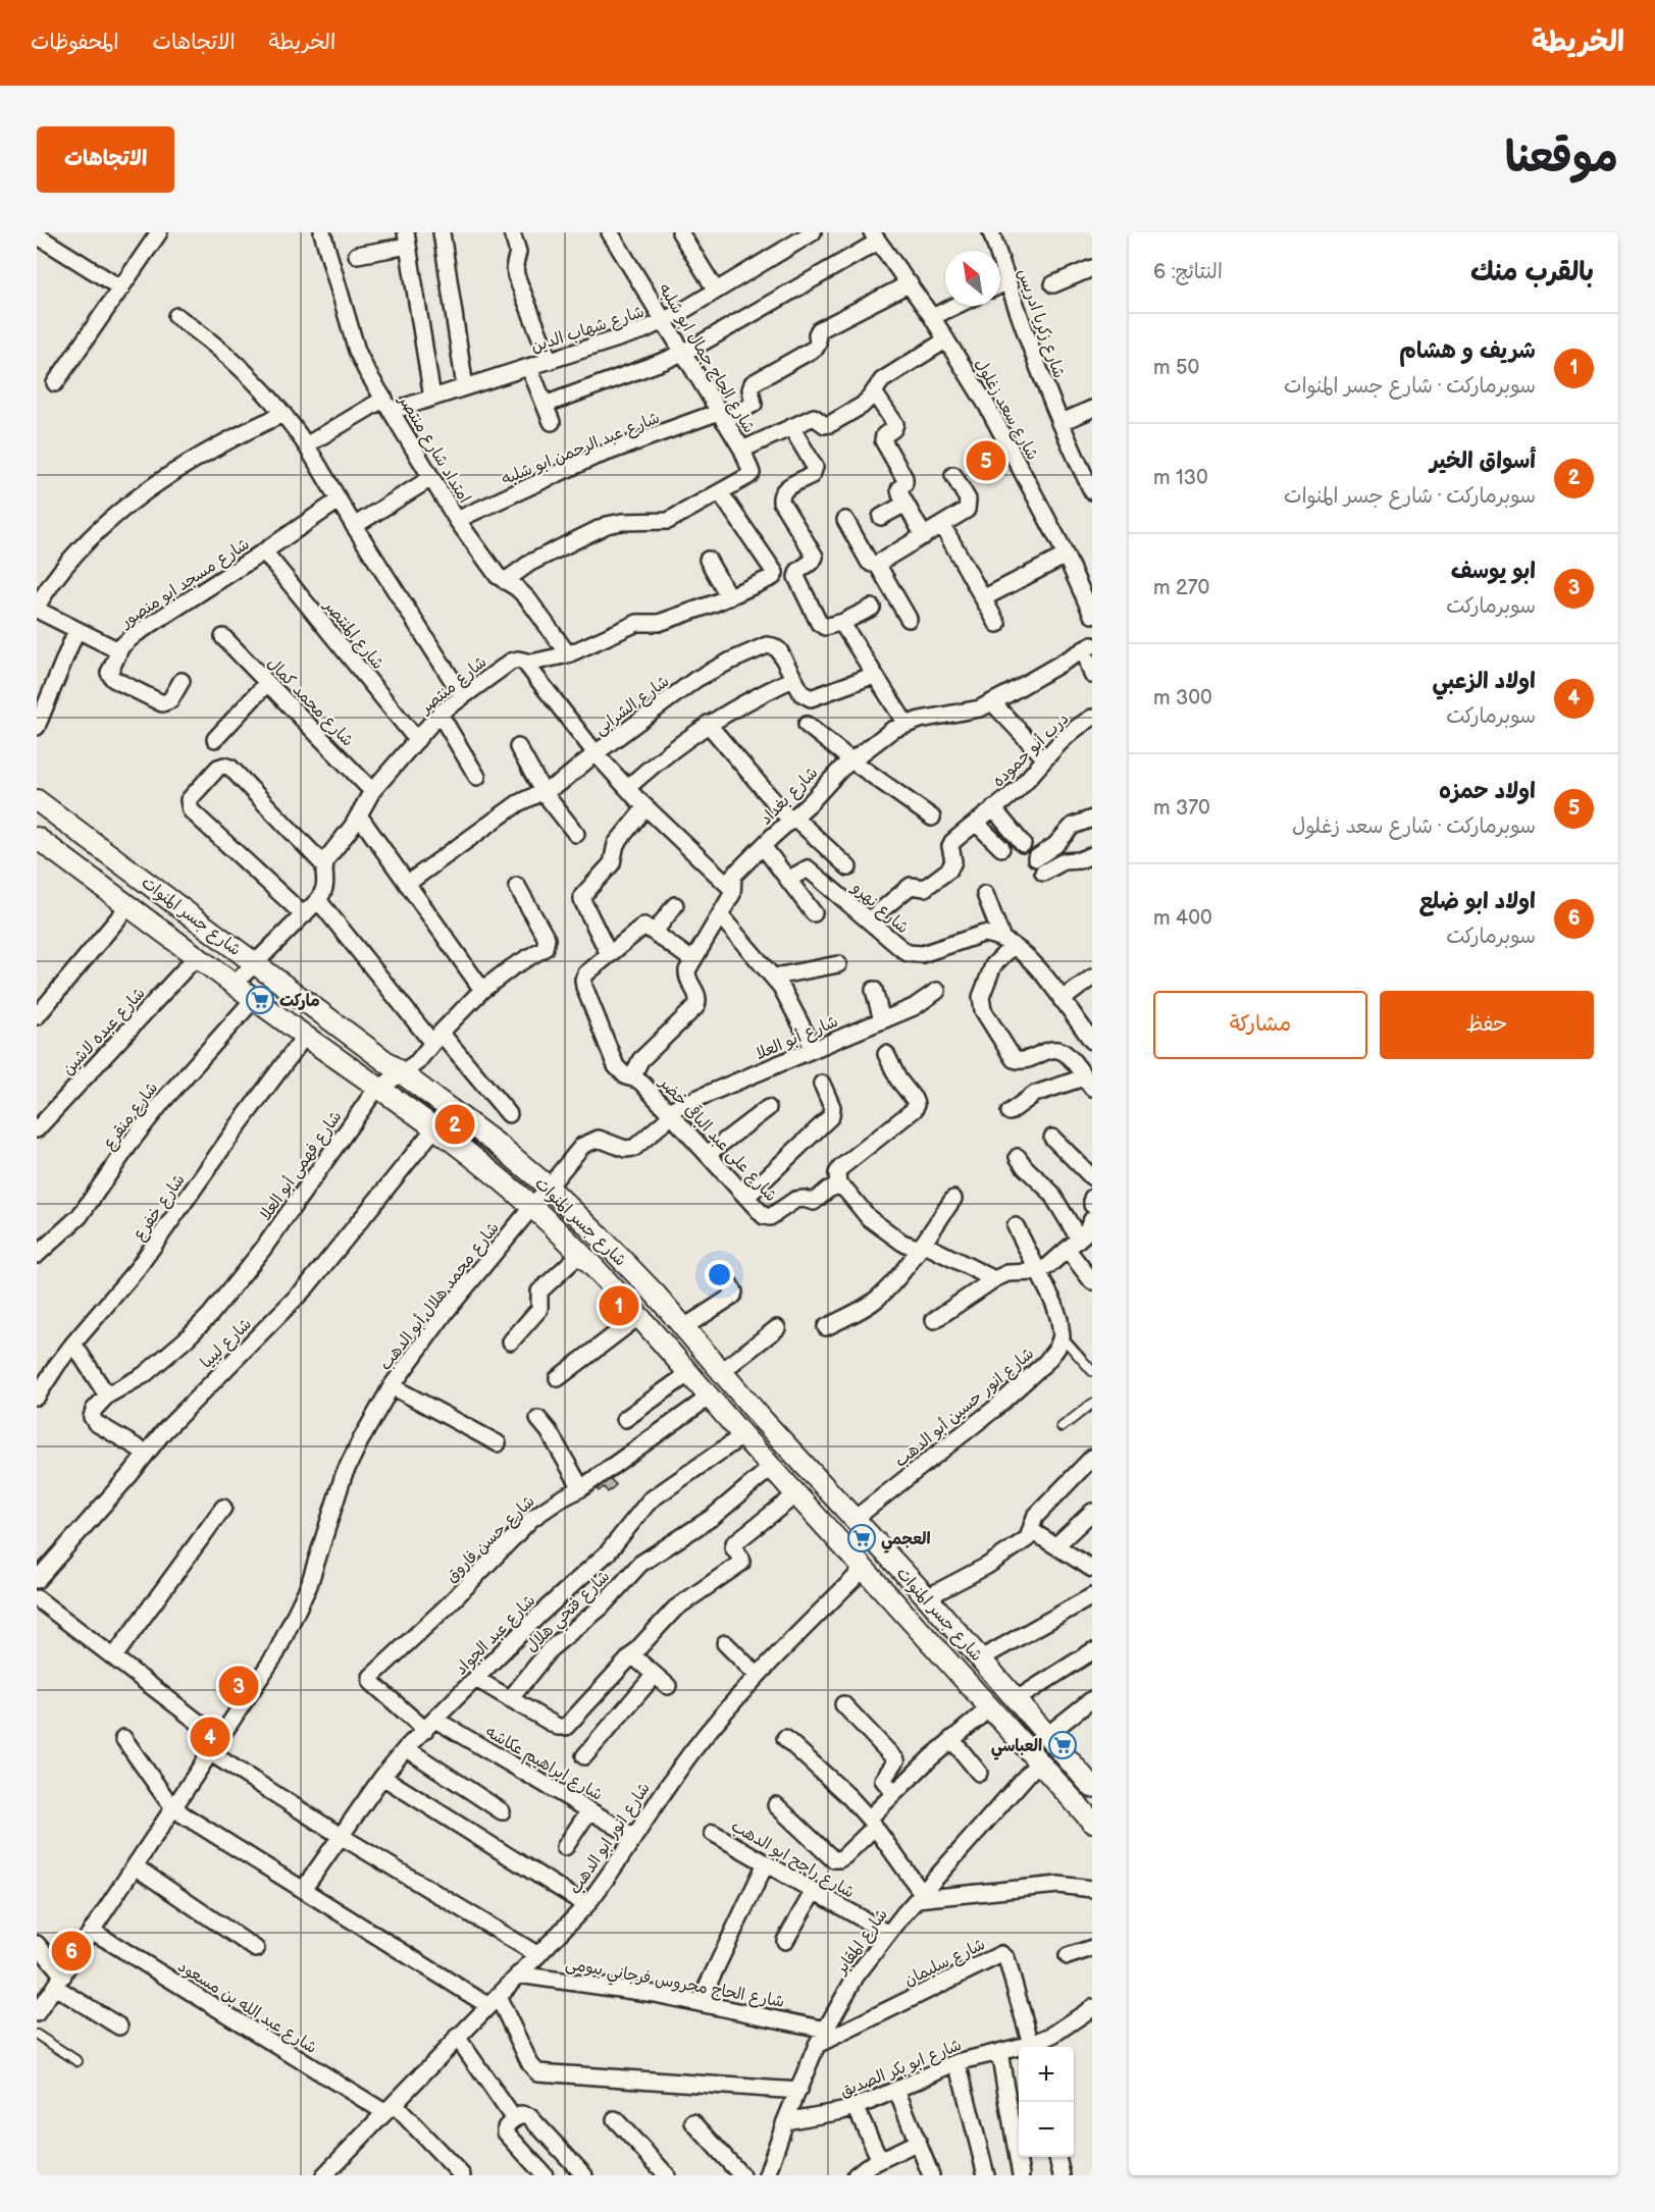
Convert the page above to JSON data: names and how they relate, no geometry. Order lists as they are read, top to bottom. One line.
{"streets":{"street":["شارع زكريا ادريس","شارع شهاب الدين","شارع الحاج جمال ابو شلبه","شارع سعد زغلول","شارع عبد الرحمن ابو شلبه","امتداد شارع منتصر","شارع مسجد ابو منصور","شارع المنتصر","شارع منتصر","شارع محمد كمال","شارع الشرابى","درب أبو حموده","شارع بغداد","شارع نهرو","شارع جسر المنوات","شارع عبده لاشين","شارع أبو العلا","شارع منقرع","شارع على عبد الباقى خضر","شارع فهمى أبو العلا","شارع خفرع","شارع محمد هلال أبو الدهب","شارع ليبيا","شارع انور حسين أبو الدهب","شارع حسن فاروق","شارع فتحي هلال","شارع عبد الجواد","شارع ابراهيم عكاشه","شارع انور ابو الدهب","شارع راجح ابو الدهب","شارع المقابر","شارع سليمان","شارع الحاج محروس فرجاني بيومى","شارع عبد الله بن مسعود","شارع ابو بكر الصديق"]},"crossings":[["شارع شهاب الدين","شارع الحاج جمال ابو شلبه"],["شارع شهاب الدين","امتداد شارع منتصر"],["شارع الحاج جمال ابو شلبه","شارع سعد زغلول"],["شارع الحاج جمال ابو شلبه","شارع عبد الرحمن ابو شلبه"],["شارع سعد زغلول","شارع عبد الرحمن ابو شلبه"],["شارع عبد الرحمن ابو شلبه","امتداد شارع منتصر"],["امتداد شارع منتصر","شارع منتصر"],["شارع مسجد ابو منصور","شارع المنتصر"],["شارع المنتصر","شارع منتصر"],["شارع منتصر","شارع محمد كمال"],["شارع منتصر","شارع جسر المنوات"],["درب أبو حموده","شارع نهرو"],["شارع جسر المنوات","شارع عبده لاشين"],["شارع جسر المنوات","شارع منقرع"],["شارع جسر المنوات","شارع فهمى أبو العلا"],["شارع جسر المنوات","شارع خفرع"],["شارع جسر المنوات","شارع محمد هلال أبو الدهب"],["شارع جسر المنوات","شارع ليبيا"],["شارع جسر المنوات","شارع انور حسين أبو الدهب"],["شارع جسر المنوات","شارع حسن فاروق"],["شارع جسر المنوات","شارع فتحي هلال"],["شارع جسر المنوات","شارع عبد الجواد"],["شارع جسر المنوات","شارع انور ابو الدهب"],["شارع جسر المنوات","شارع المقابر"],["شارع أبو العلا","شارع على عبد الباقى خضر"],["شارع محمد هلال أبو الدهب","شارع عبد الله بن مسعود"],["شارع حسن فاروق","شارع عبد الجواد"],["شارع حسن فاروق","شارع ابراهيم عكاشه"],["شارع عبد الجواد","شارع ابراهيم عكاشه"],["شارع ابراهيم عكاشه","شارع انور ابو الدهب"],["شارع انور ابو الدهب","شارع الحاج محروس فرجاني بيومى"],["شارع انور ابو الدهب","شارع عبد الله بن مسعود"],["شارع راجح ابو الدهب","شارع المقابر"],["شارع المقابر","شارع سليمان"],["شارع المقابر","شارع الحاج محروس فرجاني بيومى"],["شارع المقابر","شارع ابو بكر الصديق"]],"places":{"supermarket":["ماركت","العجمي","العباسي"]},"north":"top left","page":{"header":"الخريطة","nav":["الخريطة","الاتجاهات","المحفوظات"],"title":"موقعنا","buttons":["الاتجاهات",["حفظ","مشاركة"]],"heading":["بالقرب منك","النتائج: 6"],"list":[{"mark":"1","name":"شريف و هشام","note":"سوبرماركت · شارع جسر المنوات","value":"50 m"},{"mark":"2","name":"أسواق الخير","note":"سوبرماركت · شارع جسر المنوات","value":"130 m"},{"mark":"3","name":"ابو يوسف","note":"سوبرماركت","value":"270 m"},{"mark":"4","name":"اولاد الزعبي","note":"سوبرماركت","value":"300 m"},{"mark":"5","name":"اولاد حمزه","note":"سوبرماركت · شارع سعد زغلول","value":"370 m"},{"mark":"6","name":"اولاد ابو ضلع","note":"سوبرماركت","value":"400 m"}],"pins":["5","2","1","3","4","6"],"map_buttons":["+","−"]}}
